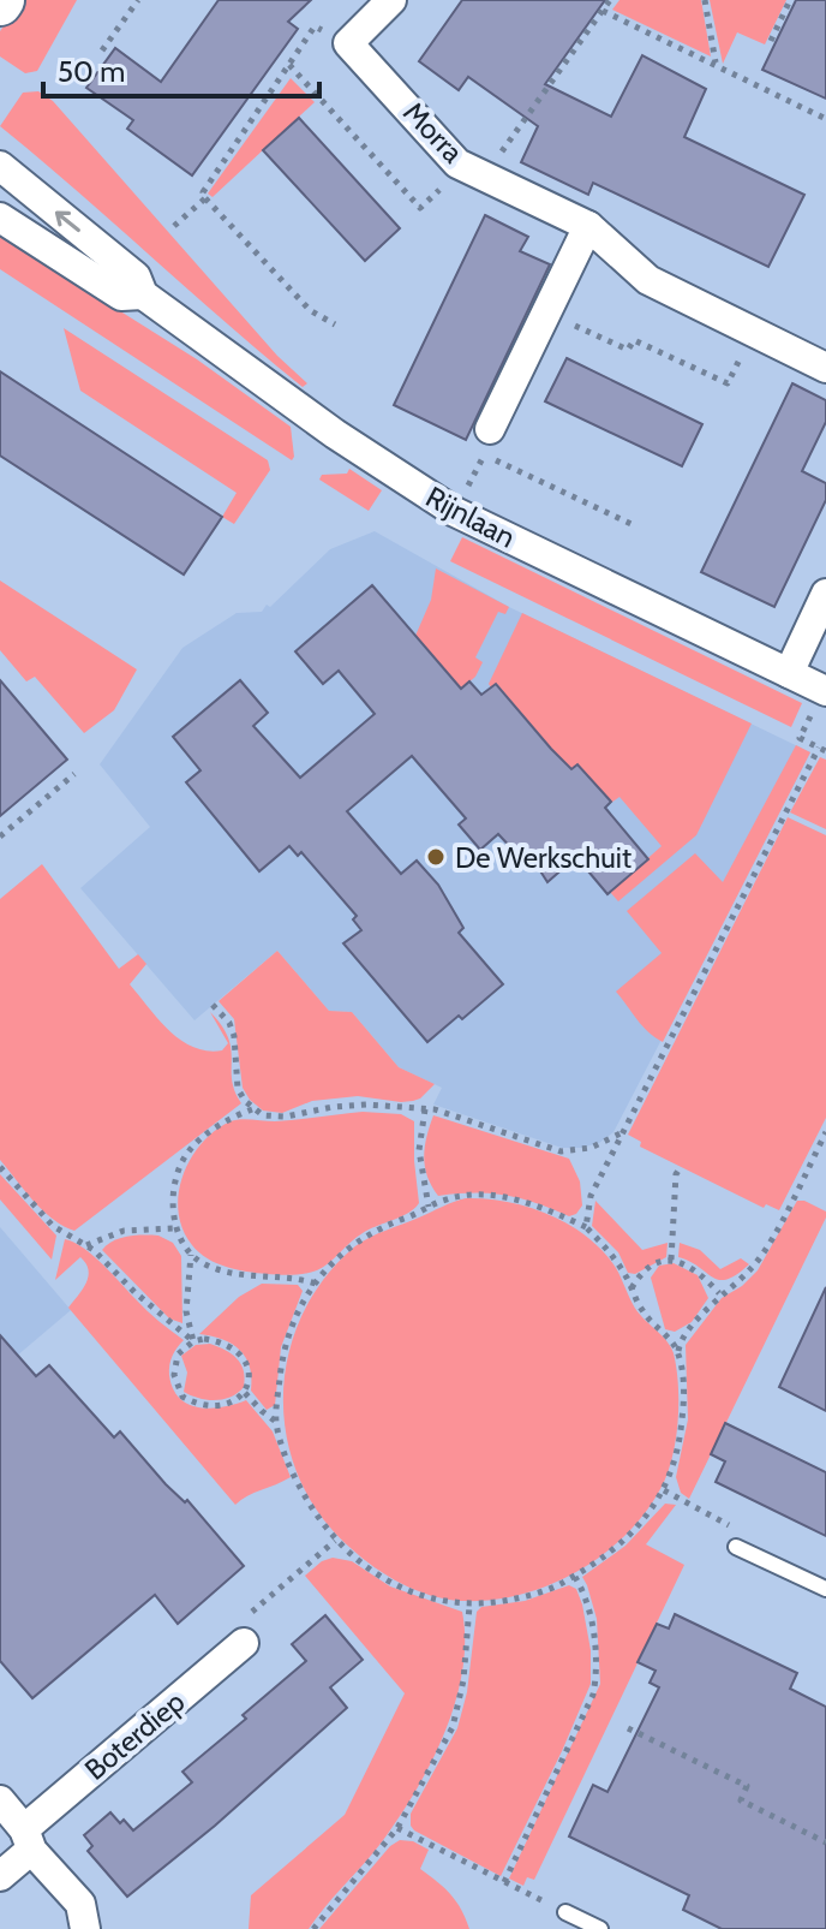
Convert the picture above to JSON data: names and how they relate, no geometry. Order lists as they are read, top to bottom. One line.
{"streets":{"street":["Morra","Rijnlaan","Boterdiep"]},"places":["De Werkschuit"],"scale_bar":"50 m"}
